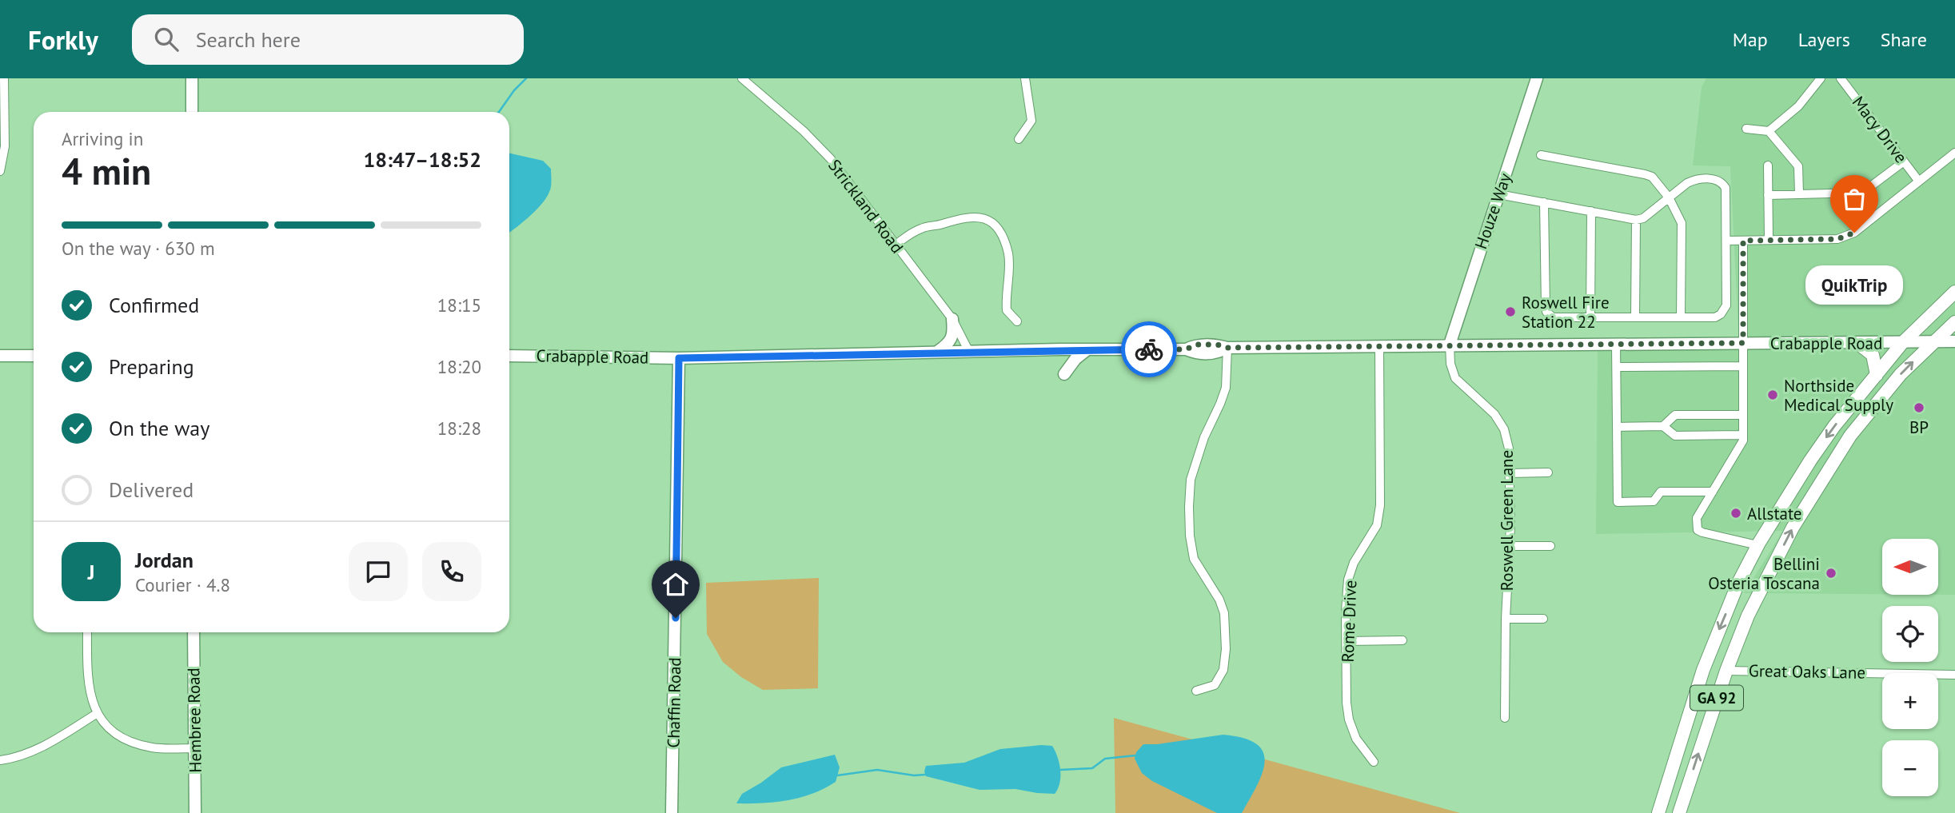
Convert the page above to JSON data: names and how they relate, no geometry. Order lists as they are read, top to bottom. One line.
{"streets":{"main road":["GA 92"],"street":["Macy Drive","Strickland Road","Houze Way","Crabapple Road","Roswell Green Lane","Rome Drive","Great Oaks Lane","Chaffin Road","Hembree Road"]},"crossings":[["Strickland Road","Crabapple Road"],["Houze Way","Crabapple Road"],["Houze Way","Roswell Green Lane"],["Crabapple Road","Roswell Green Lane"],["Crabapple Road","Rome Drive"],["Crabapple Road","GA 92"],["Crabapple Road","Chaffin Road"],["Great Oaks Lane","GA 92"]],"places":["QuikTrip","Roswell Fire Station 22","Northside Medical Supply","BP","Allstate","Bellini Osteria Toscana"],"north":"left","page":{"header":"Forkly","search":"Search here","nav":["Map","Layers","Share"],"heading":["4 min","Arriving in","18:47–18:52"],"panel":["Jordan","Courier · 4.8"],"bar":"On the way · 630 m","bubble":"QuikTrip","list":[["Confirmed","18:15"],["Preparing","18:20"],["On the way","18:28"],"Delivered"],"map_buttons":["+","−"],"round":"J"}}
